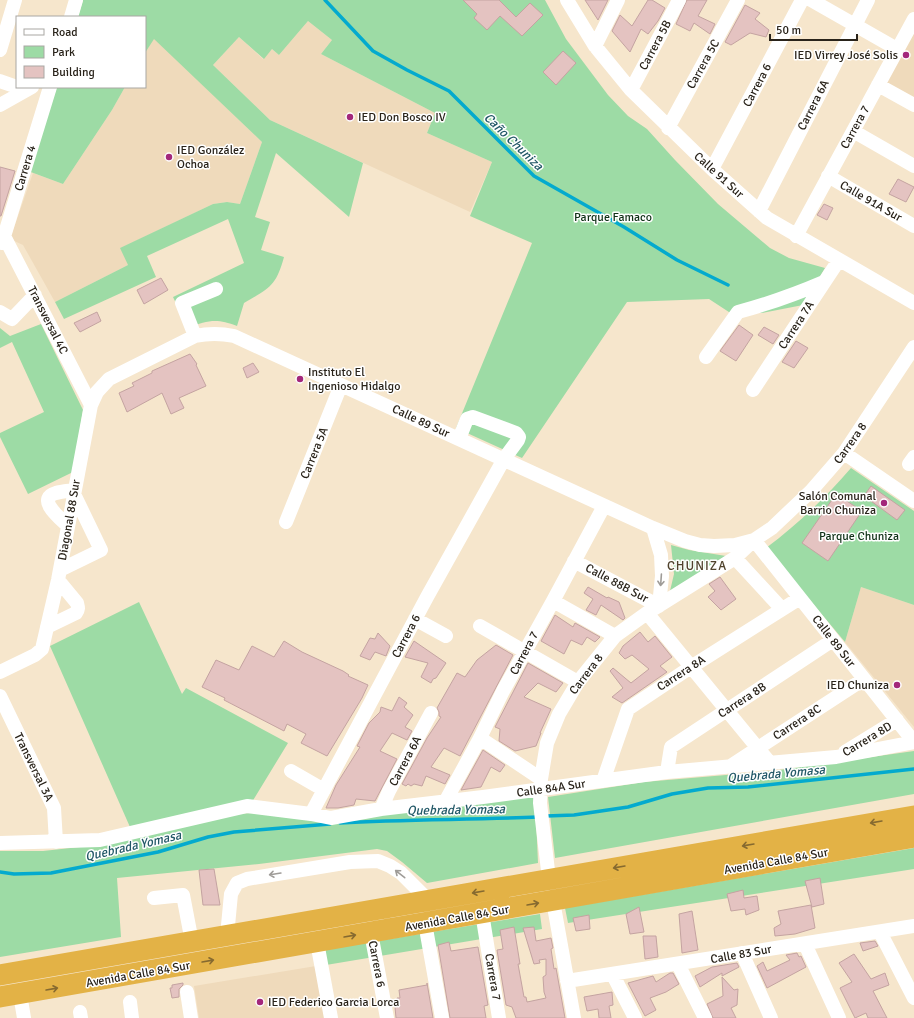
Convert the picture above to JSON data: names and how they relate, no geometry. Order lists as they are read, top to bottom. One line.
{"streets":{"highway":["Avenida Calle 84 Sur"],"street":["Carrera 5B","Carrera 5C","Carrera 6","Carrera 6A","Carrera 7","Carrera 4","Calle 91 Sur","Calle 91A Sur","Transversal 4C","Carrera 7A","Calle 89 Sur","Carrera 8","Carrera 5A","Diagonal 88 Sur","Calle 88B Sur","Carrera 8A","Carrera 8B","Carrera 8C","Carrera 8D","Transversal 3A","Calle 84A Sur","Calle 83 Sur"]},"crossings":[["Carrera 5B","Calle 91 Sur"],["Carrera 5C","Calle 91 Sur"],["Carrera 6","Calle 91 Sur"],["Carrera 6","Calle 89 Sur"],["Carrera 6","Calle 84A Sur"],["Carrera 6","Avenida Calle 84 Sur"],["Carrera 6A","Calle 91 Sur"],["Carrera 6A","Calle 84A Sur"],["Carrera 7","Calle 91 Sur"],["Carrera 7","Calle 91A Sur"],["Carrera 7","Calle 89 Sur"],["Carrera 7","Calle 88B Sur"],["Carrera 7","Calle 84A Sur"],["Carrera 7","Avenida Calle 84 Sur"],["Carrera 4","Transversal 4C"],["Calle 91 Sur","Carrera 7A"],["Transversal 4C","Calle 89 Sur"],["Transversal 4C","Diagonal 88 Sur"],["Calle 89 Sur","Carrera 8"],["Calle 89 Sur","Carrera 5A"],["Calle 89 Sur","Diagonal 88 Sur"],["Calle 89 Sur","Carrera 8A"],["Calle 89 Sur","Carrera 8B"],["Calle 89 Sur","Carrera 8C"],["Calle 89 Sur","Carrera 8D"],["Calle 89 Sur","Calle 84A Sur"],["Carrera 8","Calle 88B Sur"],["Carrera 8","Calle 84A Sur"],["Carrera 8","Avenida Calle 84 Sur"],["Calle 88B Sur","Carrera 8A"],["Calle 88B Sur","Carrera 8B"],["Calle 88B Sur","Carrera 8C"],["Calle 88B Sur","Calle 84A Sur"],["Carrera 8A","Calle 84A Sur"],["Carrera 8B","Calle 84A Sur"],["Carrera 8C","Calle 84A Sur"],["Carrera 8D","Calle 84A Sur"],["Transversal 3A","Calle 84A Sur"]],"districts":["CHUNIZA"],"water":["Caño Chuniza","Quebrada Yomasa"],"parks":["Parque Famaco","Parque Chuniza"],"places":["IED Virrey José Solis","IED Don Bosco IV","IED González Ochoa","Instituto El Ingenioso Hidalgo","Salón Comunal Barrio Chuniza","IED Chuniza","IED Federico Garcia Lorca"],"legend":["Road","Park","Building"],"scale_bar":"50 m"}
